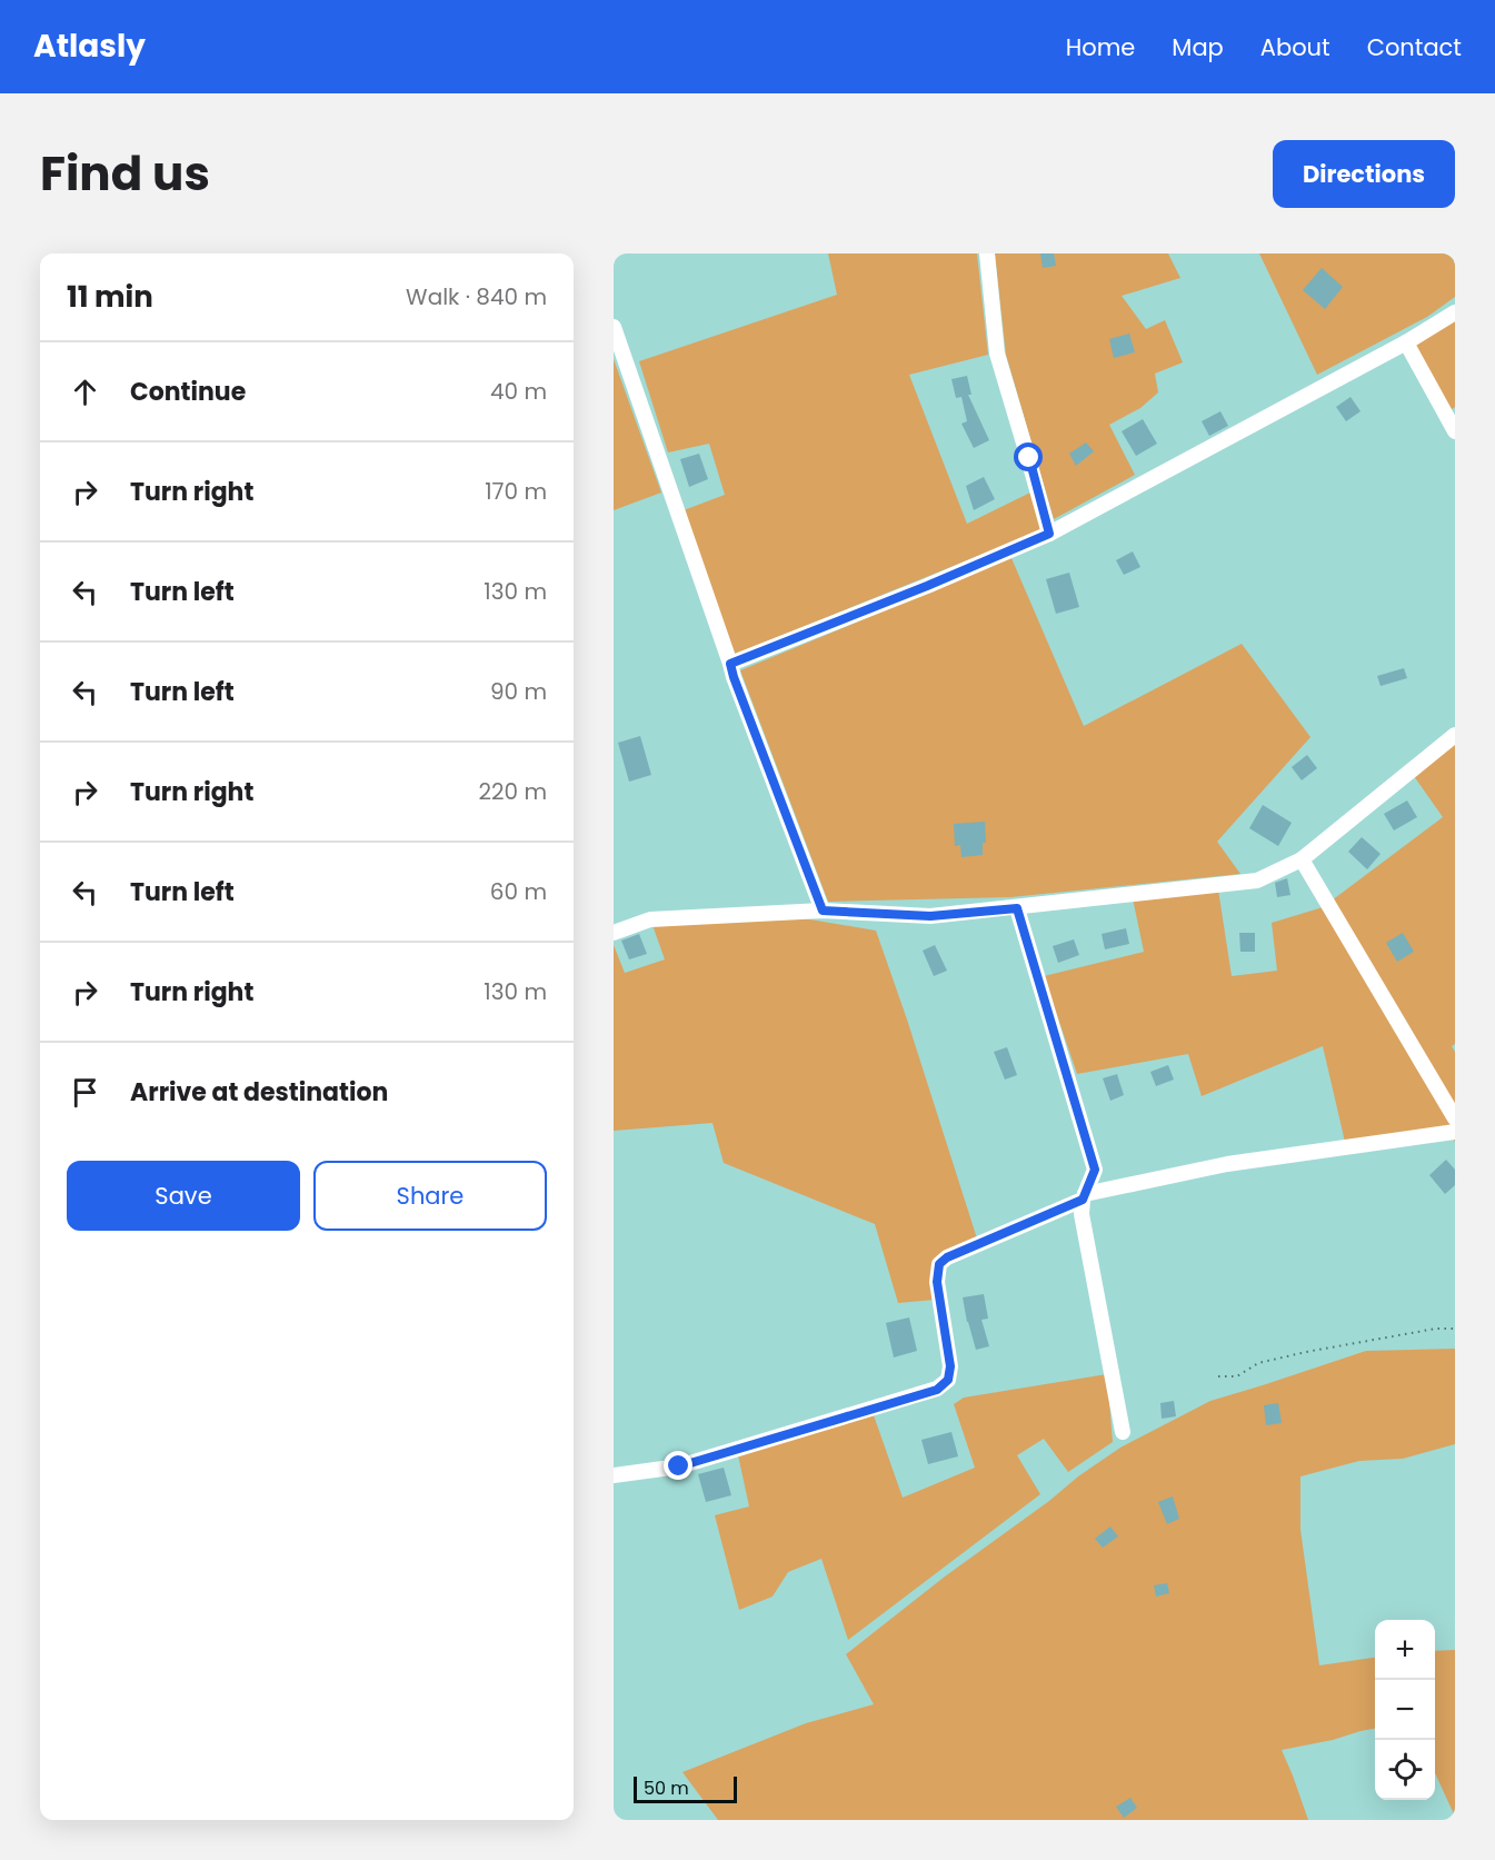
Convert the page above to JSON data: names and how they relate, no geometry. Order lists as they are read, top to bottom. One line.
{"scale_bar":"50 m","page":{"header":"Atlasly","nav":["Home","Map","About","Contact"],"title":"Find us","buttons":["Directions",["Save","Share"]],"heading":["11 min","Walk · 840 m"],"list":[["Continue","40 m"],["Turn right","170 m"],["Turn left","130 m"],["Turn left","90 m"],["Turn right","220 m"],["Turn left","60 m"],["Turn right","130 m"],"Arrive at destination"],"map_buttons":["+","−"],"scale":"50 m"}}
